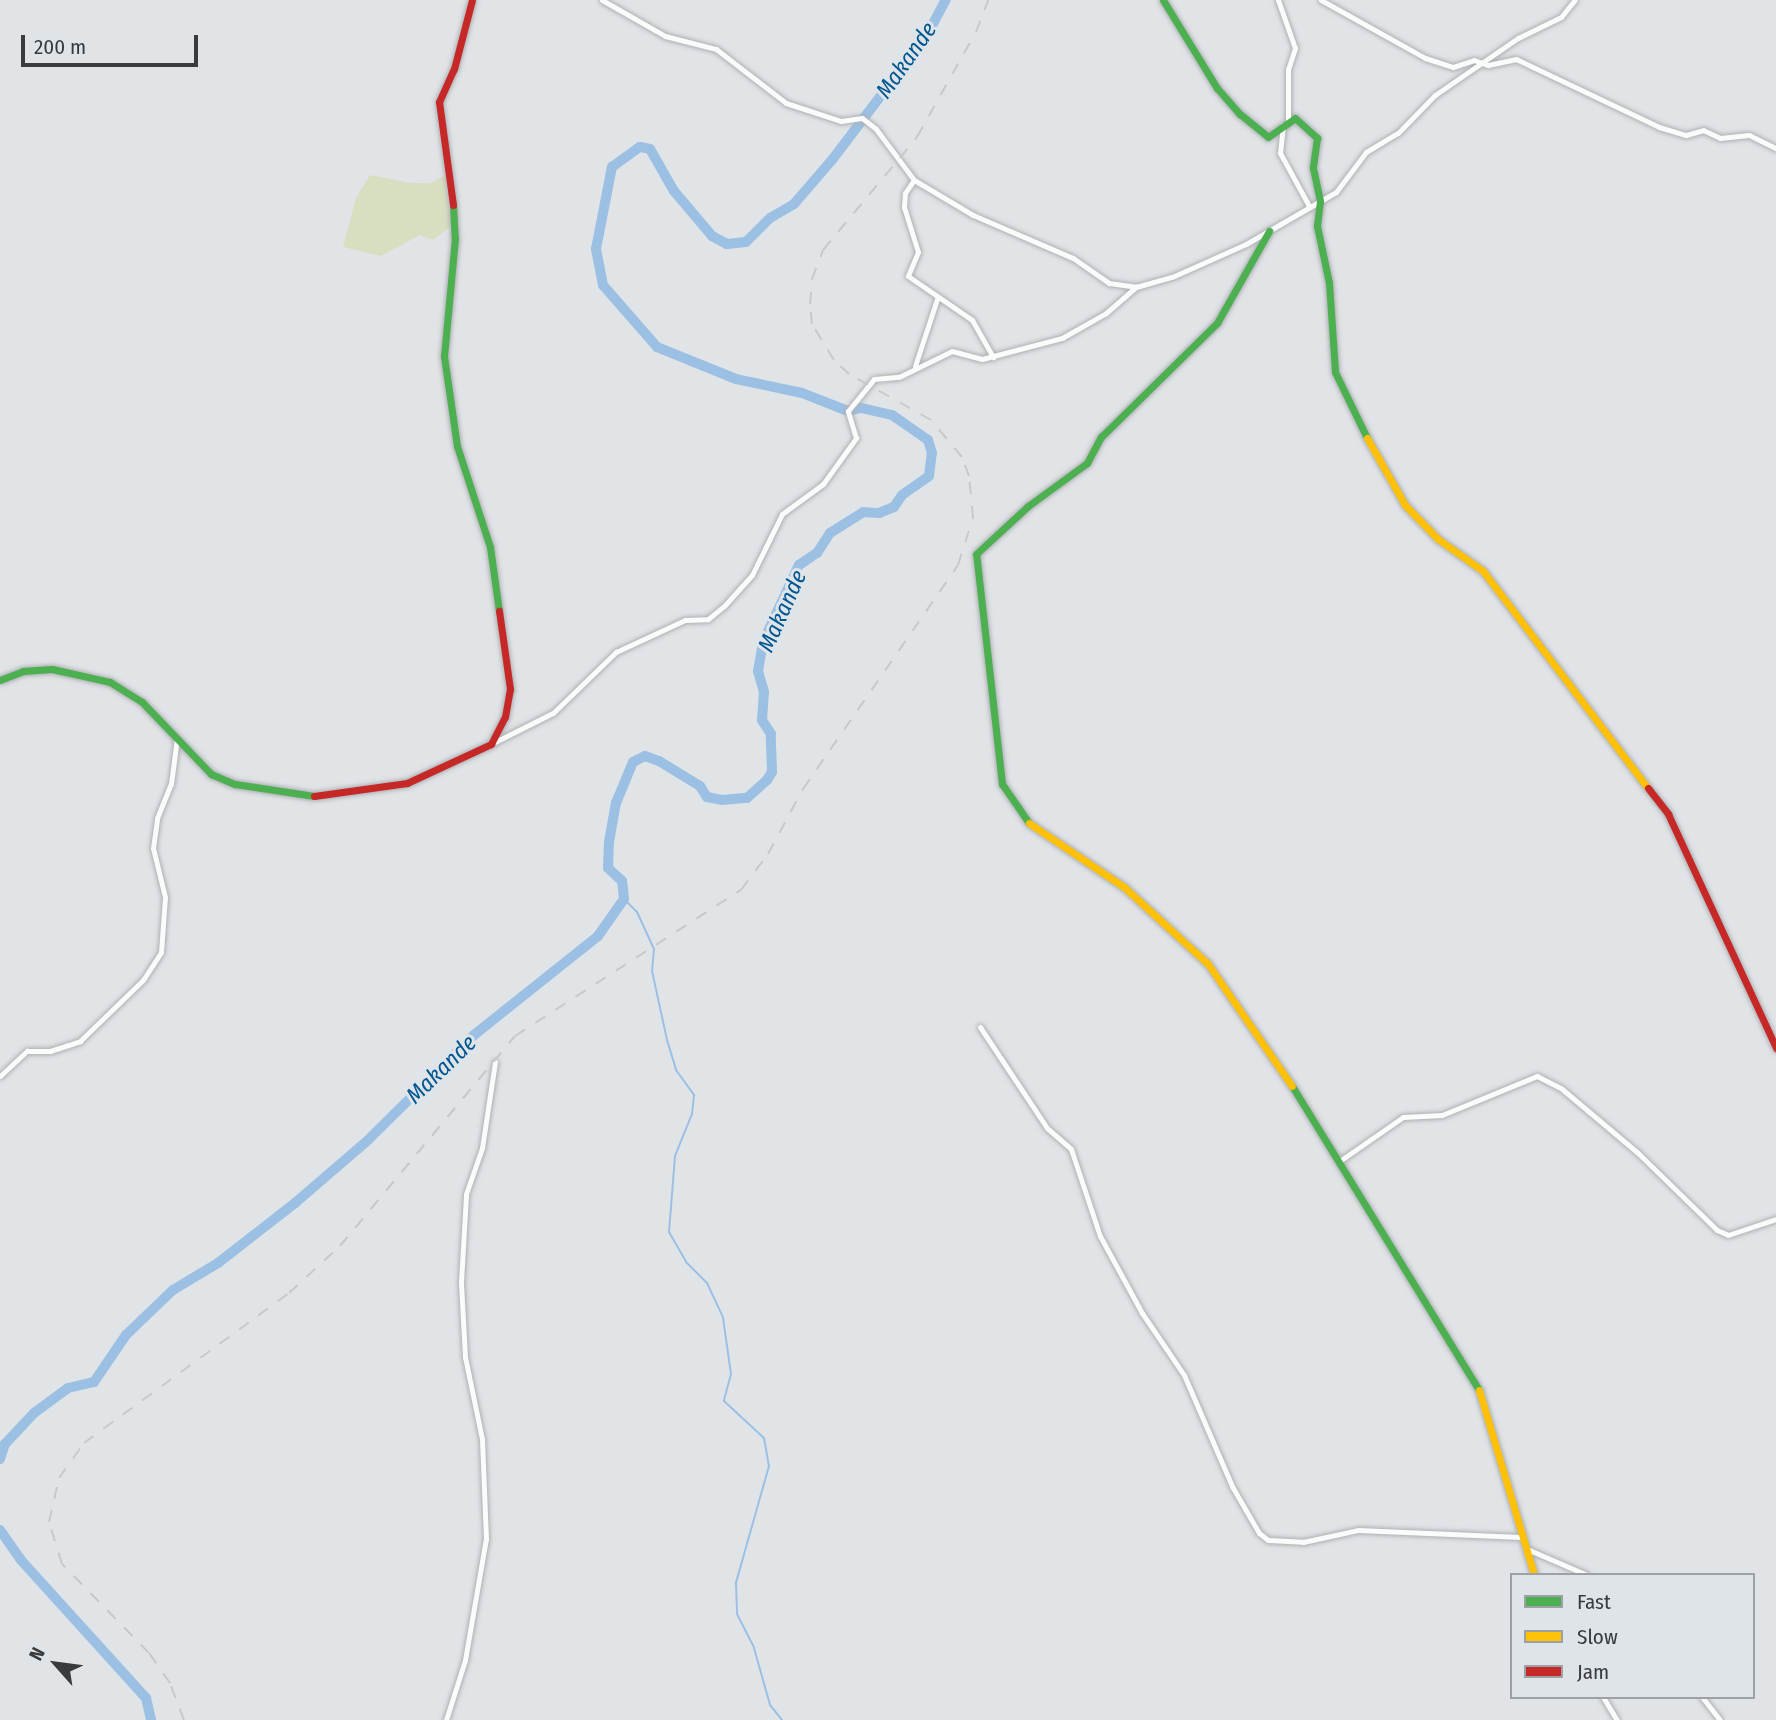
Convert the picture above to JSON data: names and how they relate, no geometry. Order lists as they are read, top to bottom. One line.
{"water":["Makande"],"legend":["Fast","Slow","Jam"],"scale_bar":"200 m","north":"top left"}
